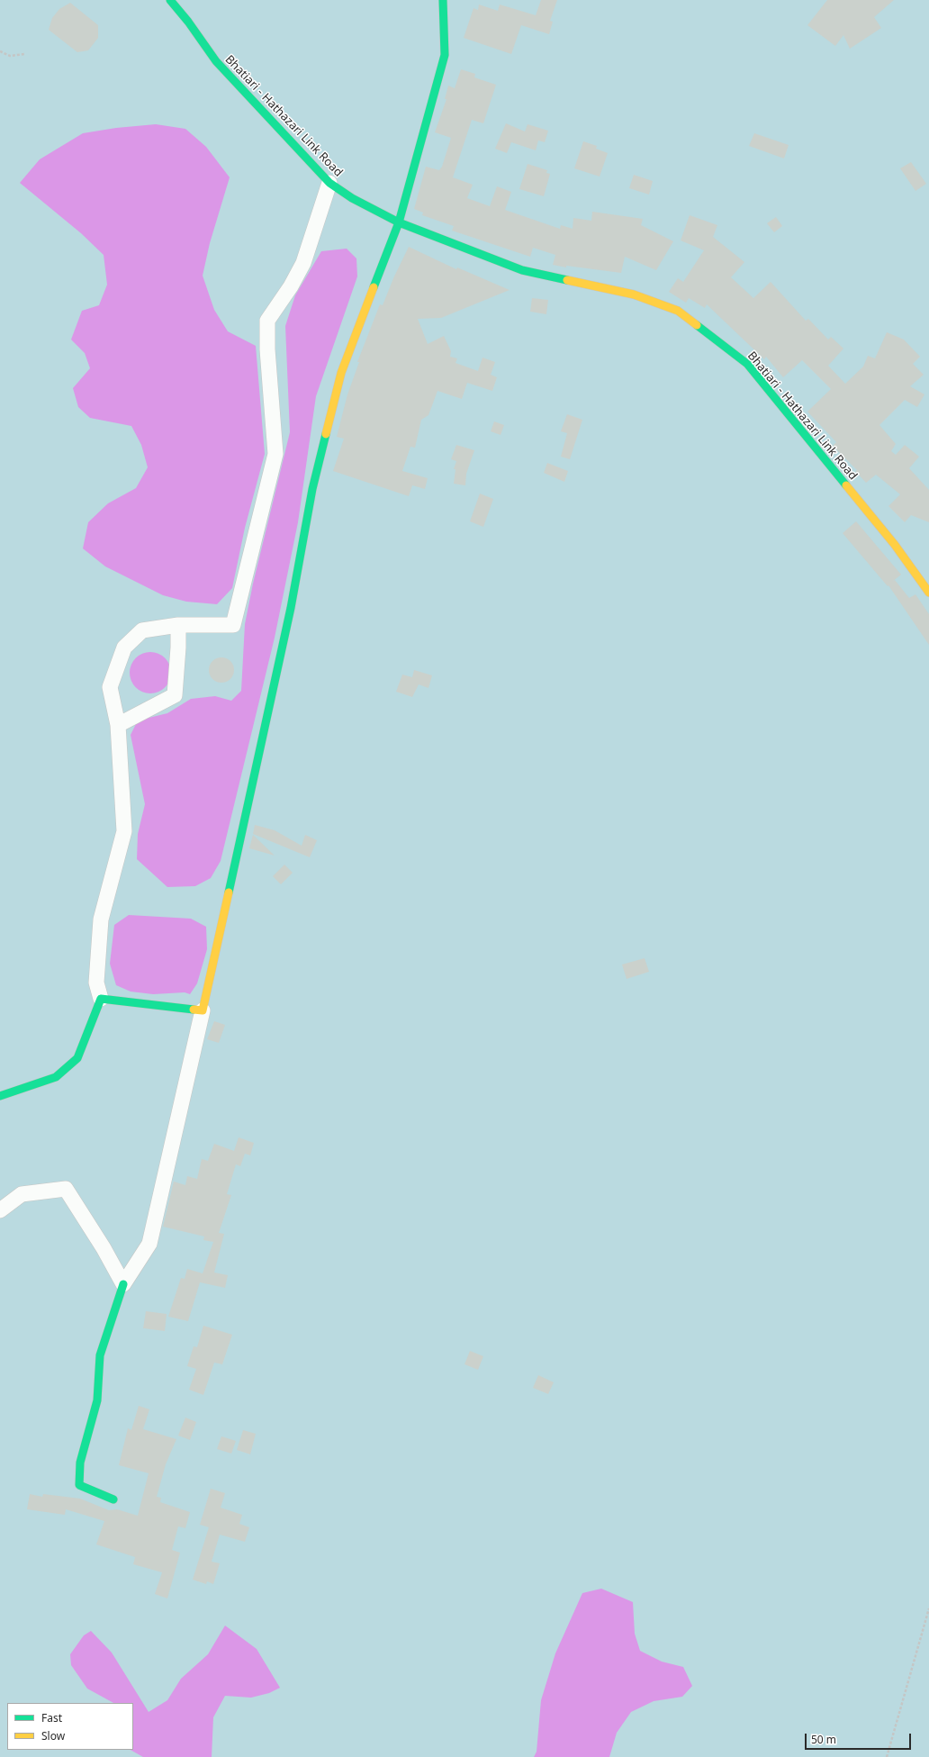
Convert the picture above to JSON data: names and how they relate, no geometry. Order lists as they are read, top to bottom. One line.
{"streets":{"street":["Bhatiari - Hathazari Link Road"]},"legend":["Fast","Slow"],"scale_bar":"50 m"}
